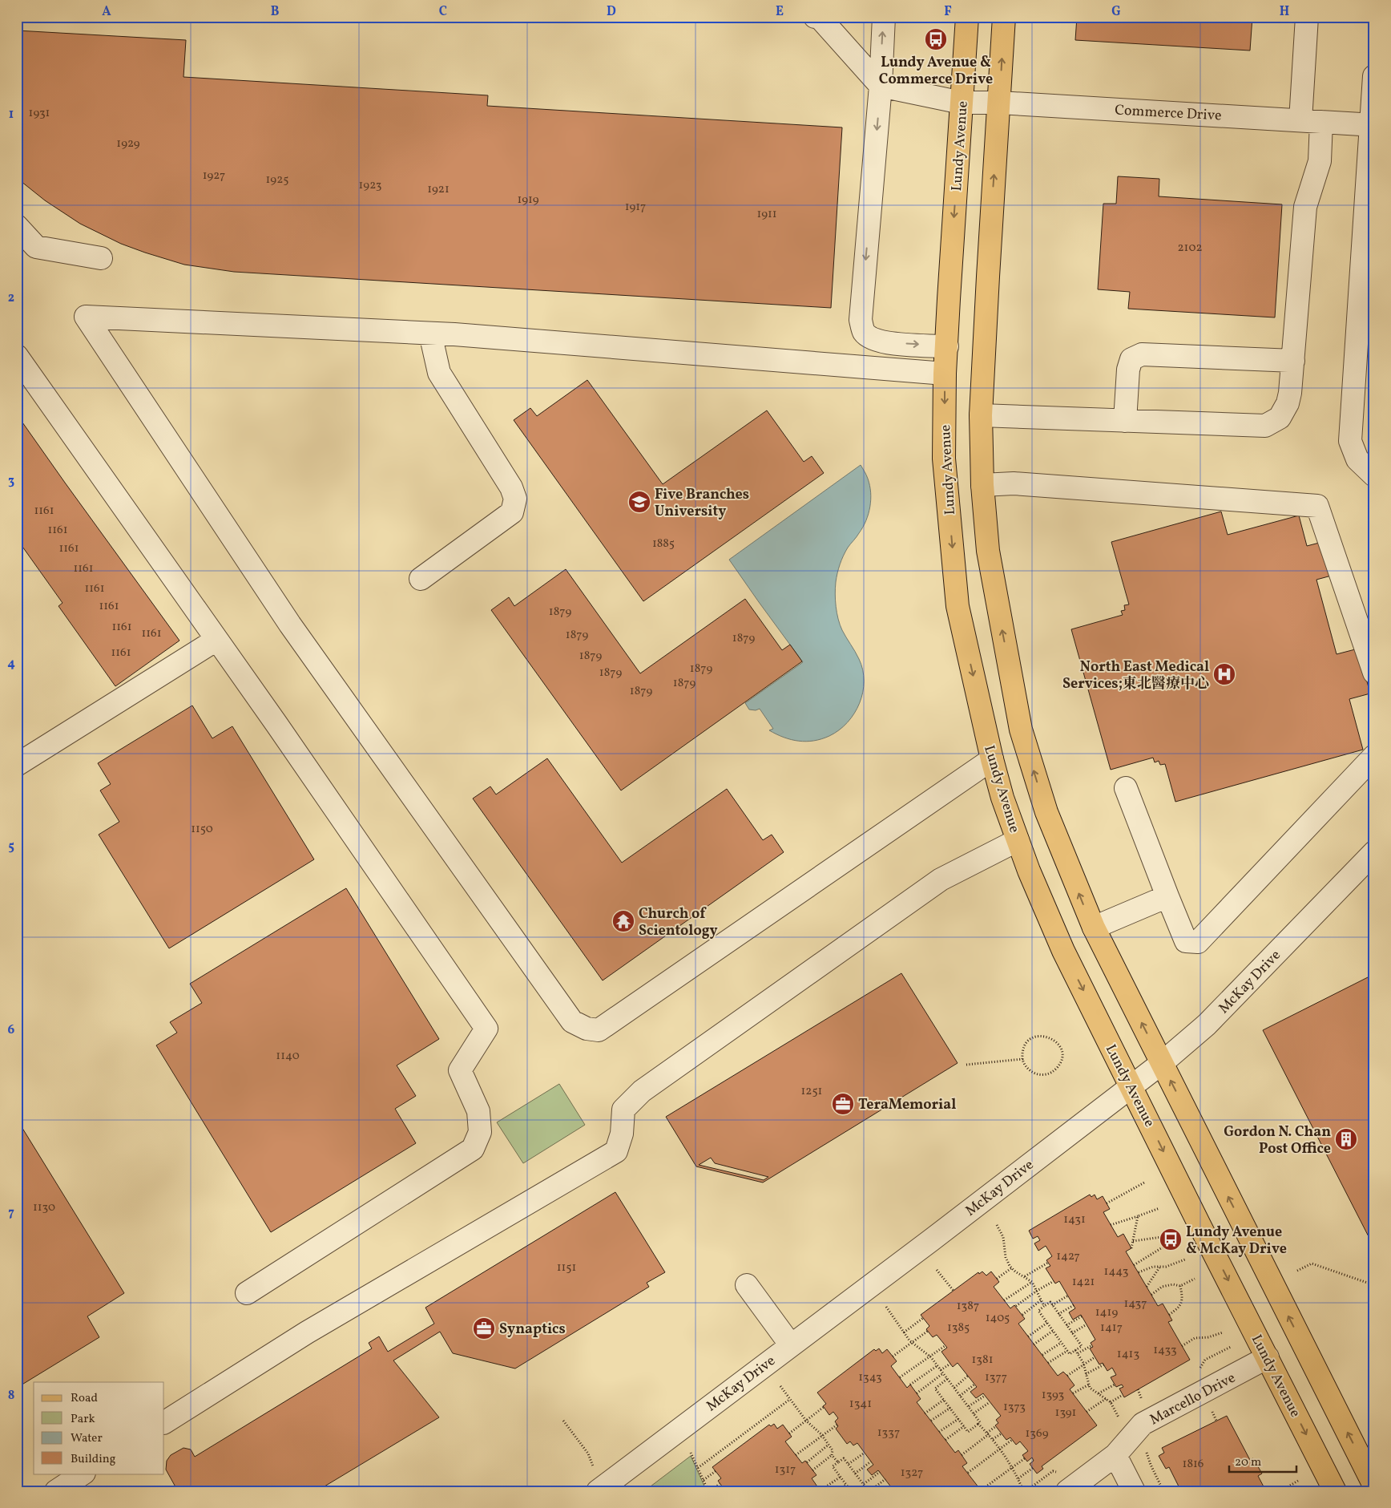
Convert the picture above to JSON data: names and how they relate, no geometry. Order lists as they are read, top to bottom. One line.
{"streets":{"main road":["Lundy Avenue"],"street":["Commerce Drive","McKay Drive","Marcello Drive"]},"crossings":[["Commerce Drive","Lundy Avenue"],["Lundy Avenue","McKay Drive"],["Lundy Avenue","Marcello Drive"]],"places":{"bus stop":["Lundy Avenue & Commerce Drive","Lundy Avenue & McKay Drive"],"school or university":["Five Branches University"],"hospital":["North East Medical Services;東北醫療中心"],"temple":["Church of Scientology"],"office":["TeraMemorial","Synaptics"],"building":["Gordon N. Chan Post Office"]},"house_numbers":["1931","1929","1927","1925","1923","1921","1919","1917","1911","2102","1161","1161","1885","1161","1161","1161","1161","1879","1161","1161","1879","1879","1161","1879","1879","1879","1879","1879","1150","1140","1251","1130","1431","1427","1151","1443","1421","1437","1387","1419","1405","1385","1417","1433","1413","1381","1343","1377","1393","1341","1373","1391","1337","1369","1816","1317","1327"],"legend":["Road","Park","Water","Building"],"scale_bar":"20 m","grid":{"columns":["A","B","C","D","E","F","G","H"],"rows":["1","2","3","4","5","6","7","8"]}}
